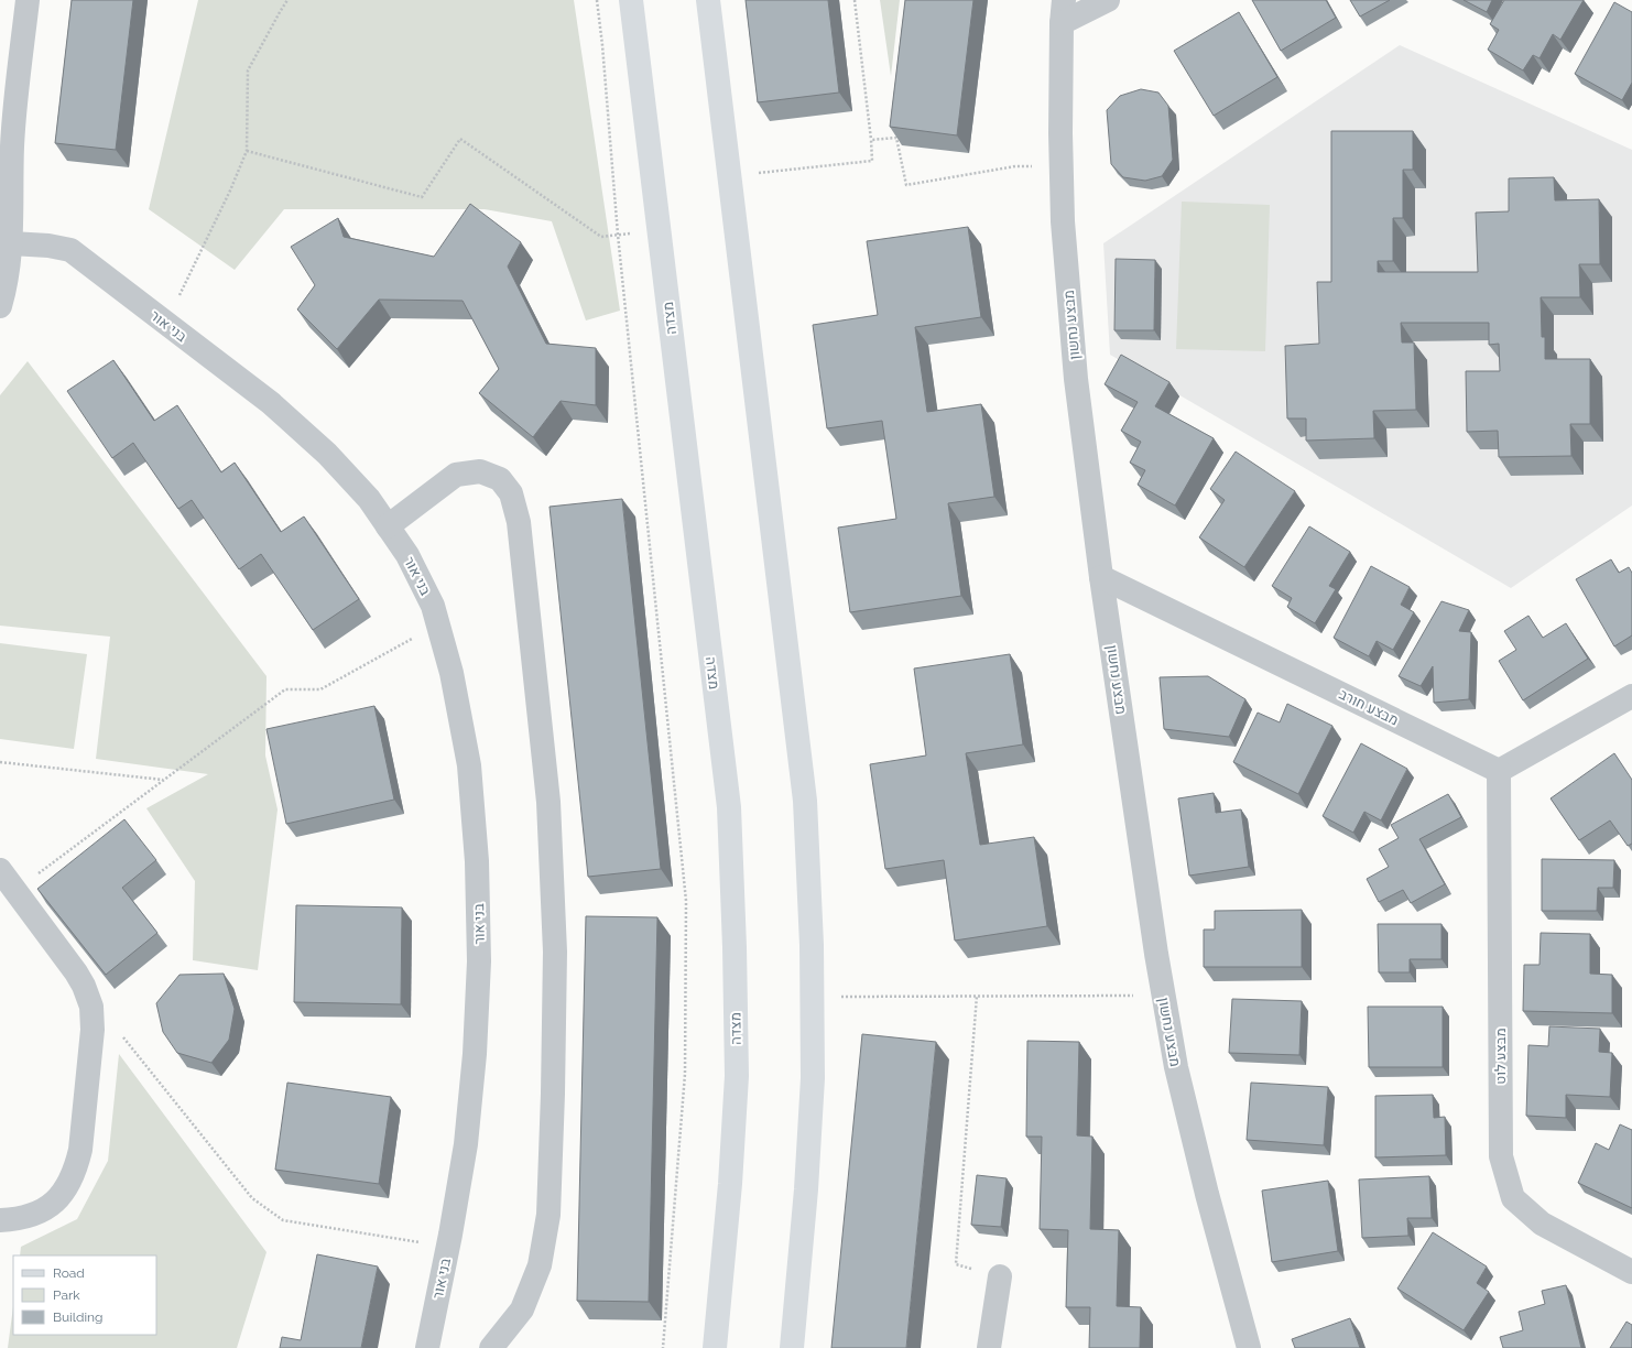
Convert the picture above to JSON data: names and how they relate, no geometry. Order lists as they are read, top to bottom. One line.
{"streets":{"main road":["מצדה"],"street":["מבצע נחשון","בני אור","מבצע חורב","מבצע לוט"]},"crossings":[["מבצע נחשון","מבצע חורב"],["מבצע חורב","מבצע לוט"]],"legend":["Road","Park","Building"]}
